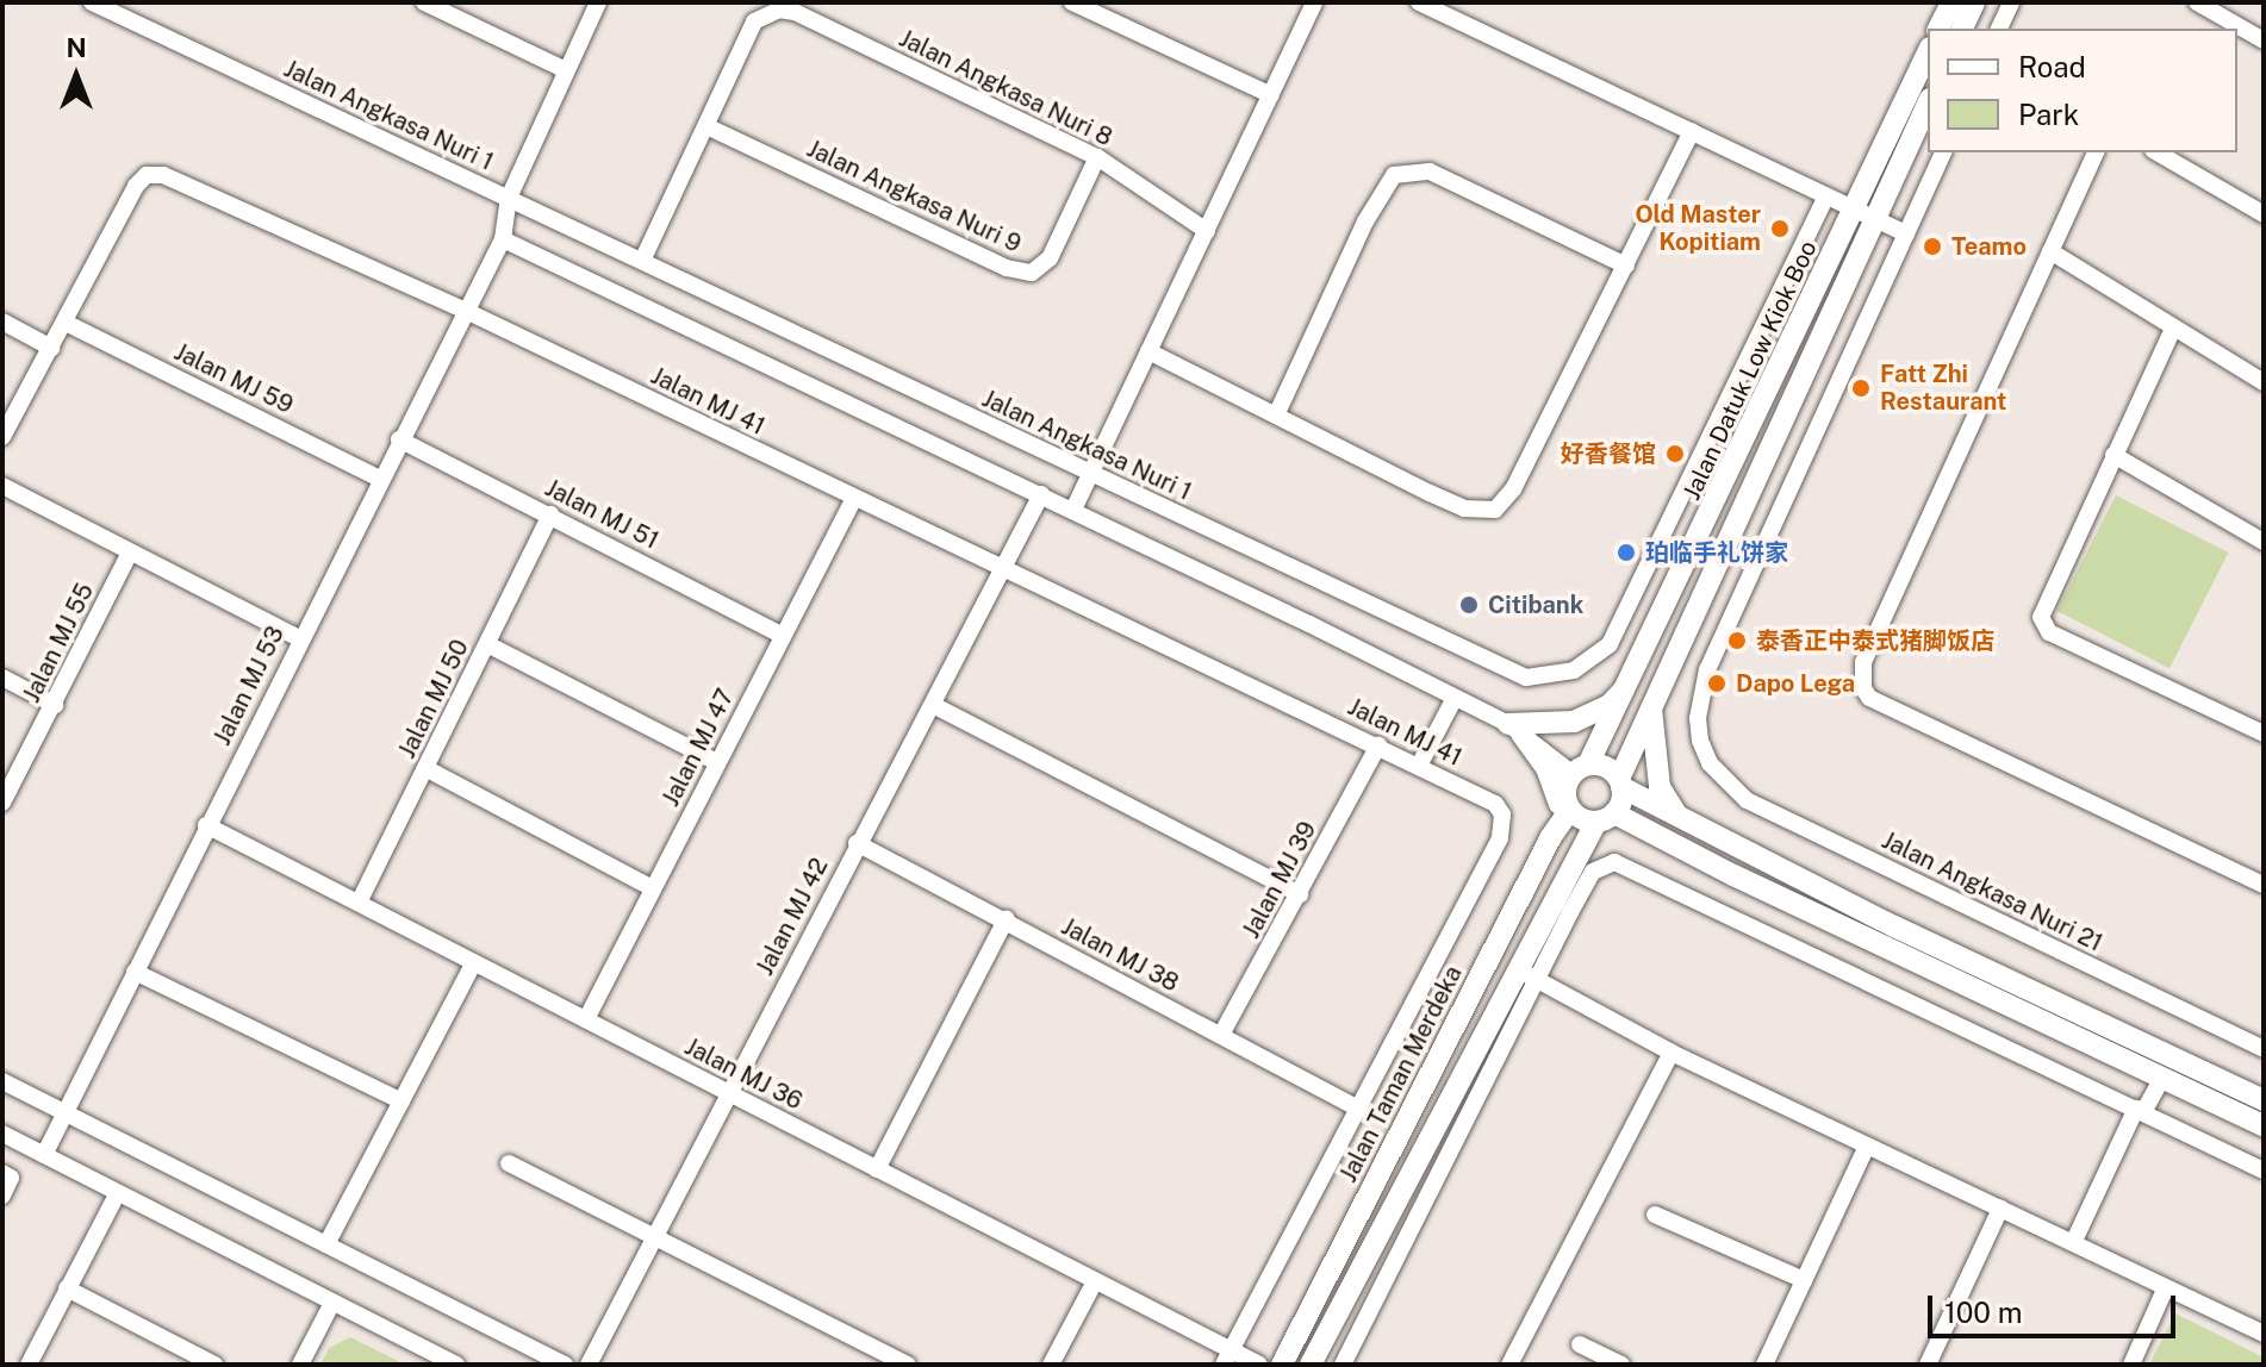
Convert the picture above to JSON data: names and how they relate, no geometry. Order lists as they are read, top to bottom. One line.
{"streets":{"main road":["Jalan Datuk Low Kiok Boo","Jalan Taman Merdeka"],"street":["Jalan Angkasa Nuri 8","Jalan Angkasa Nuri 1","Jalan Angkasa Nuri 9","Jalan MJ 59","Jalan MJ 41","Jalan MJ 51","Jalan MJ 55","Jalan MJ 53","Jalan MJ 50","Jalan MJ 47","Jalan MJ 39","Jalan Angkasa Nuri 21","Jalan MJ 42","Jalan MJ 38","Jalan MJ 36"]},"crossings":[["Jalan Angkasa Nuri 8","Jalan Angkasa Nuri 1"],["Jalan Angkasa Nuri 8","Jalan Angkasa Nuri 9"],["Jalan Angkasa Nuri 1","Jalan MJ 53"],["Jalan Datuk Low Kiok Boo","Jalan Taman Merdeka"],["Jalan MJ 59","Jalan MJ 41"],["Jalan MJ 59","Jalan MJ 53"],["Jalan MJ 41","Jalan MJ 53"],["Jalan MJ 41","Jalan MJ 47"],["Jalan MJ 41","Jalan MJ 39"],["Jalan MJ 41","Jalan MJ 42"],["Jalan MJ 41","Jalan MJ 38"],["Jalan MJ 51","Jalan MJ 53"],["Jalan MJ 51","Jalan MJ 50"],["Jalan MJ 51","Jalan MJ 47"],["Jalan MJ 53","Jalan MJ 36"],["Jalan MJ 50","Jalan MJ 36"],["Jalan MJ 47","Jalan MJ 36"],["Jalan MJ 39","Jalan MJ 38"],["Jalan MJ 42","Jalan MJ 38"],["Jalan MJ 42","Jalan MJ 36"]],"places":["Old Master Kopitiam","Teamo","Fatt Zhi Restaurant","好香餐馆","珀临手礼饼家","Citibank","泰香正中泰式猪脚饭店","Dapo Lega"],"legend":["Road","Park"],"scale_bar":"100 m","north":"top"}
